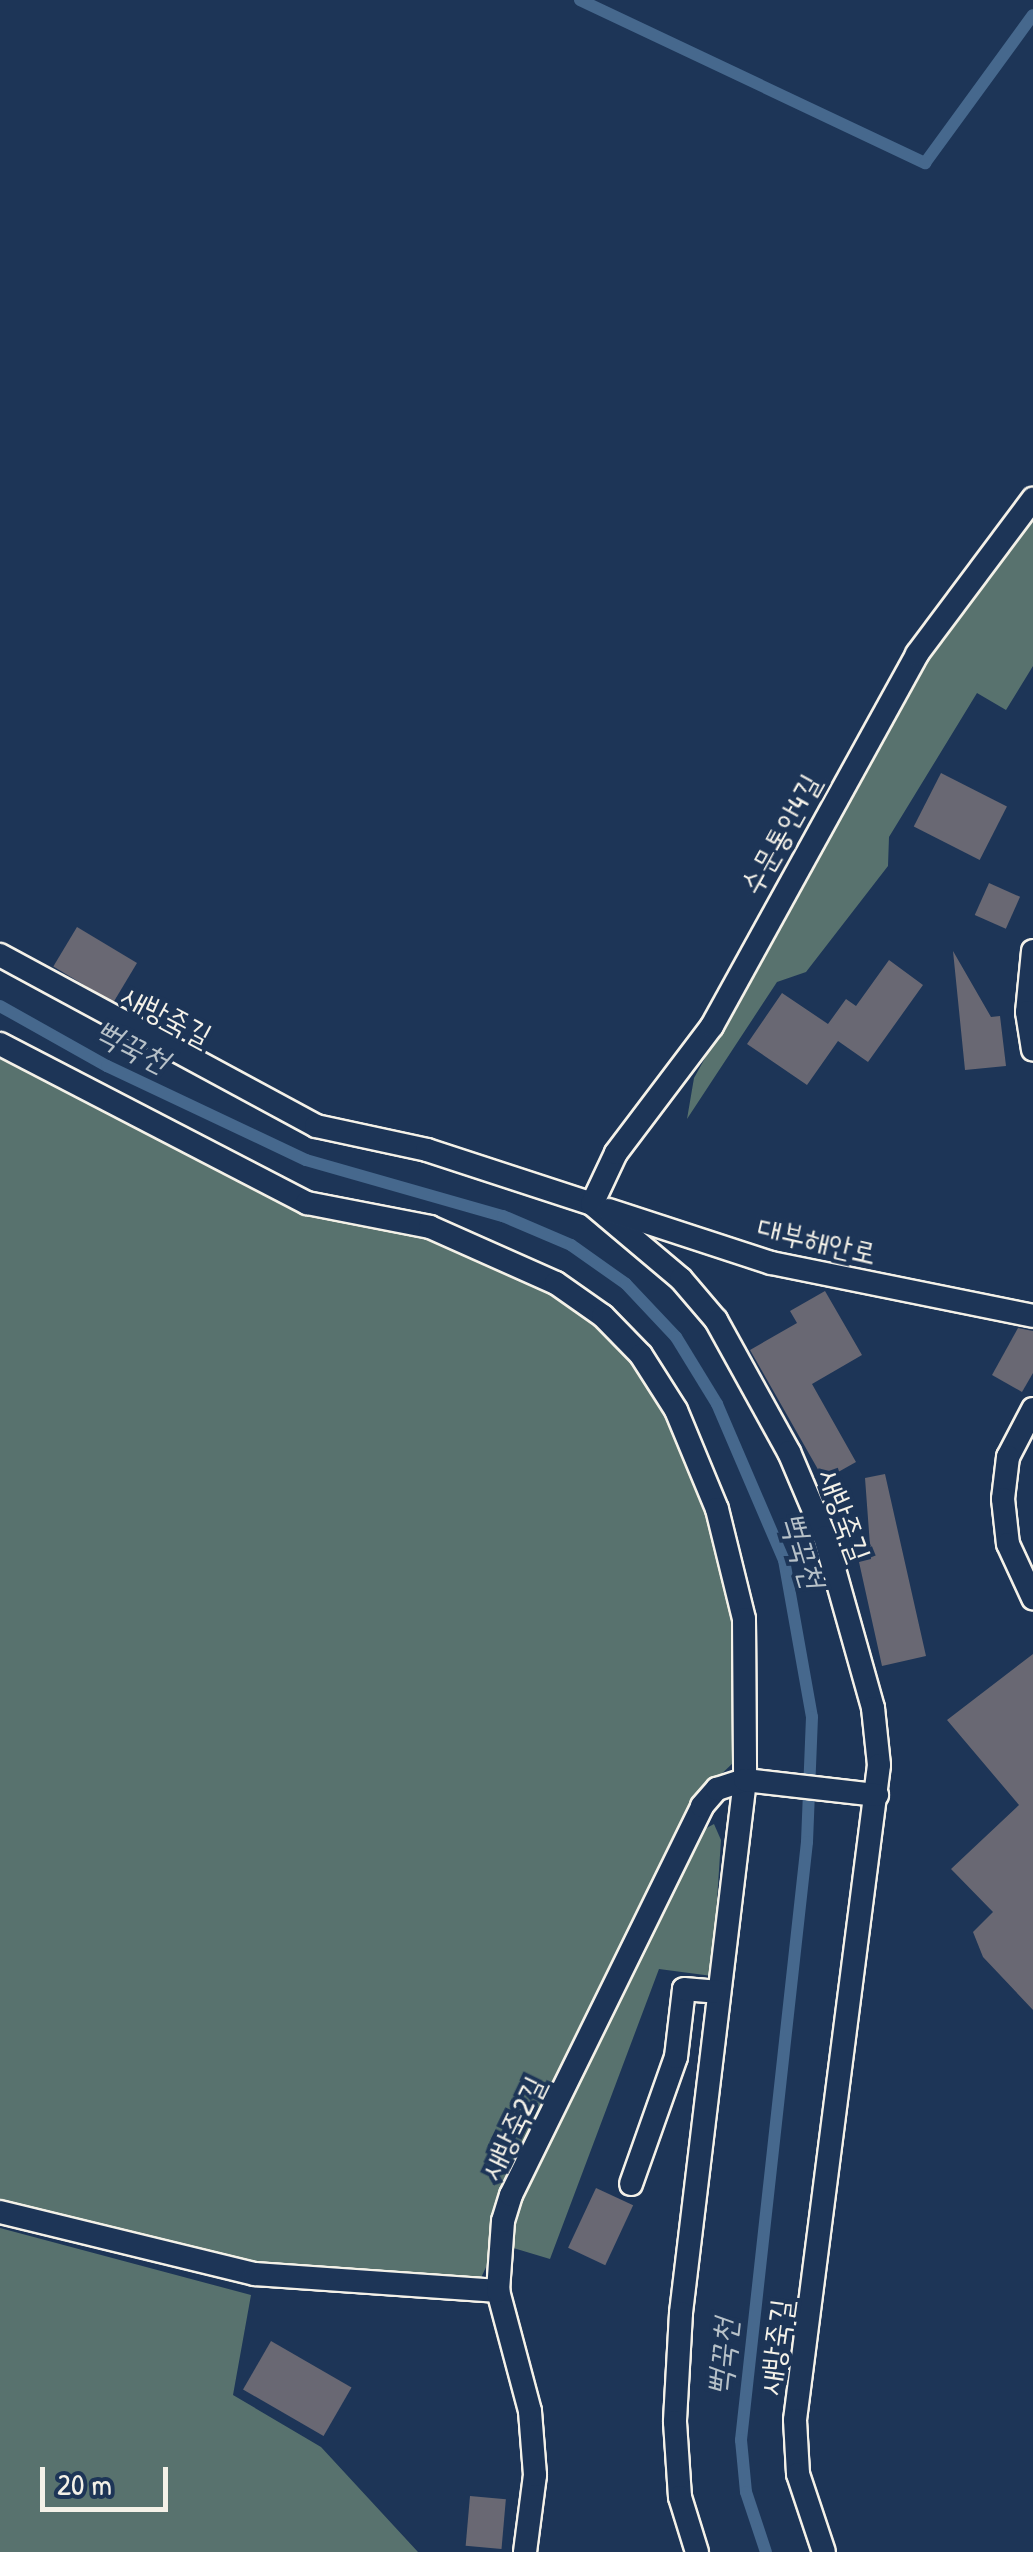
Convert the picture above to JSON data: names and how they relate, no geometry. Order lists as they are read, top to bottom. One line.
{"streets":{"lane":["수문통안4길","새방죽길","대부해안로","새방죽2길"]},"crossings":[["수문통안4길","새방죽길"],["수문통안4길","대부해안로"],["새방죽길","대부해안로"]],"water":["뻑꾹천"],"scale_bar":"20 m"}
